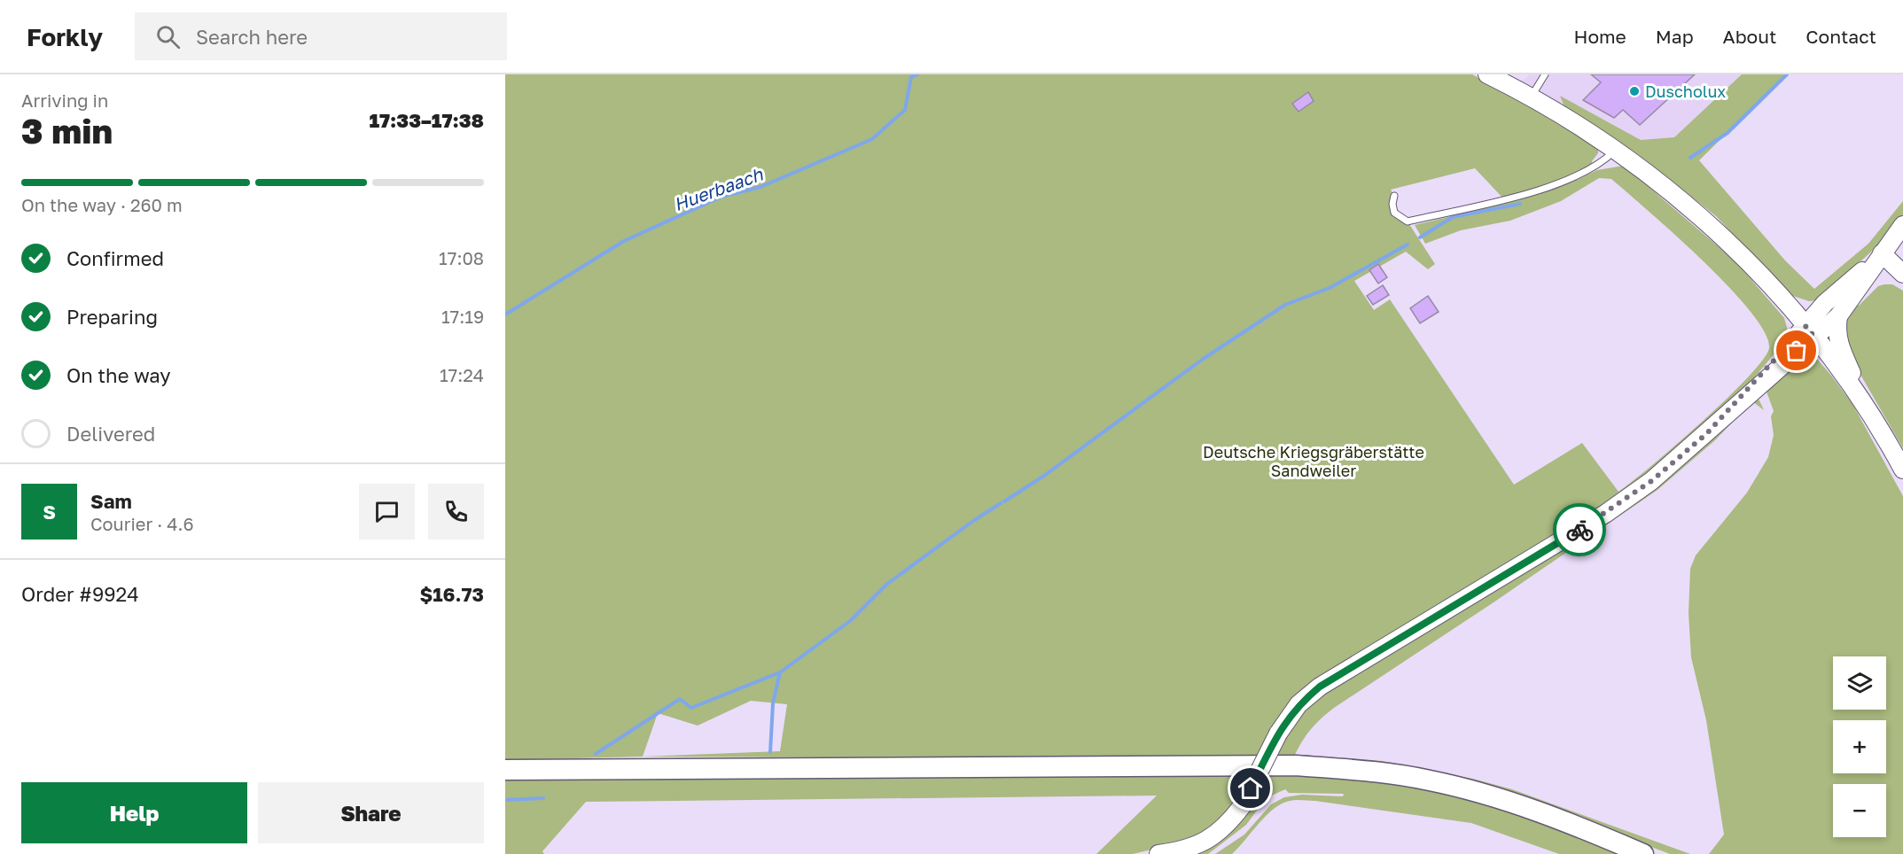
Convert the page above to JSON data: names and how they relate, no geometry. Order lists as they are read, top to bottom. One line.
{"water":["Huerbaach"],"parks":["Deutsche Kriegsgräberstätte Sandweiler"],"places":["Duscholux"],"page":{"header":"Forkly","search":"Search here","nav":["Home","Map","About","Contact"],"heading":["3 min","Arriving in","17:33–17:38"],"panel":["Sam","Courier · 4.6","Order #9924","$16.73"],"bar":"On the way · 260 m","list":[["Confirmed","17:08"],["Preparing","17:19"],["On the way","17:24"],"Delivered"],"round":"S","map_buttons":["+","−"],"buttons":["Help","Share"]}}
